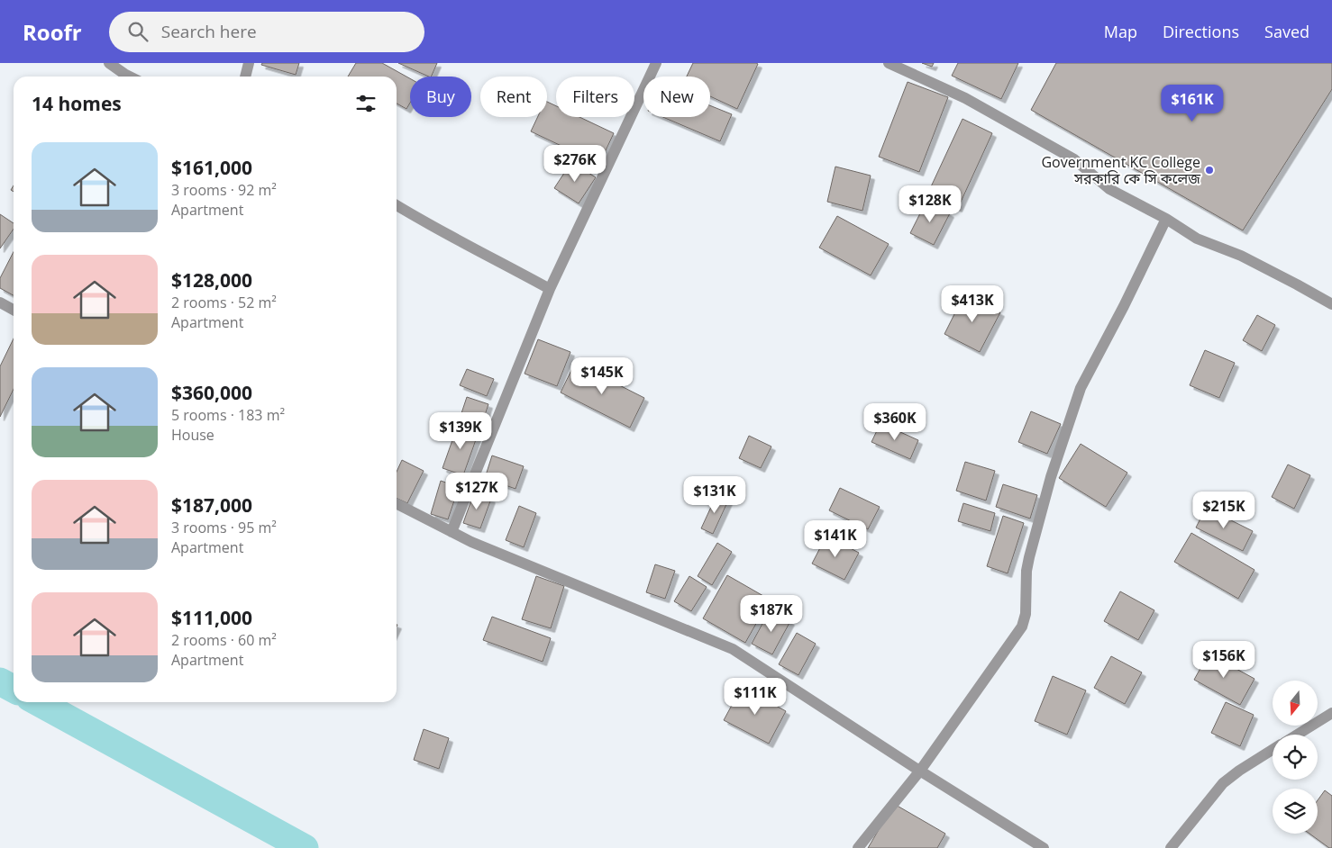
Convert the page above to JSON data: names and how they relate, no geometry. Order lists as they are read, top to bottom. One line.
{"places":["Government KC College সরকারি কে সি কলেজ"],"north":"bottom","page":{"header":"Roofr","search":"Search here","nav":["Map","Directions","Saved"],"chip":["Buy","Rent","Filters","New"],"heading":"14 homes","price":["$161K","$276K","$128K","$413K","$145K","$360K","$139K","$127K","$131K","$215K","$141K","$187K","$156K","$111K"],"list":[{"name":"$161,000","note":"3 rooms · 92 m² · Apartment"},{"name":"$128,000","note":"2 rooms · 52 m² · Apartment"},{"name":"$360,000","note":"5 rooms · 183 m² · House"},{"name":"$187,000","note":"3 rooms · 95 m² · Apartment"},{"name":"$111,000","note":"2 rooms · 60 m² · Apartment"}]}}
